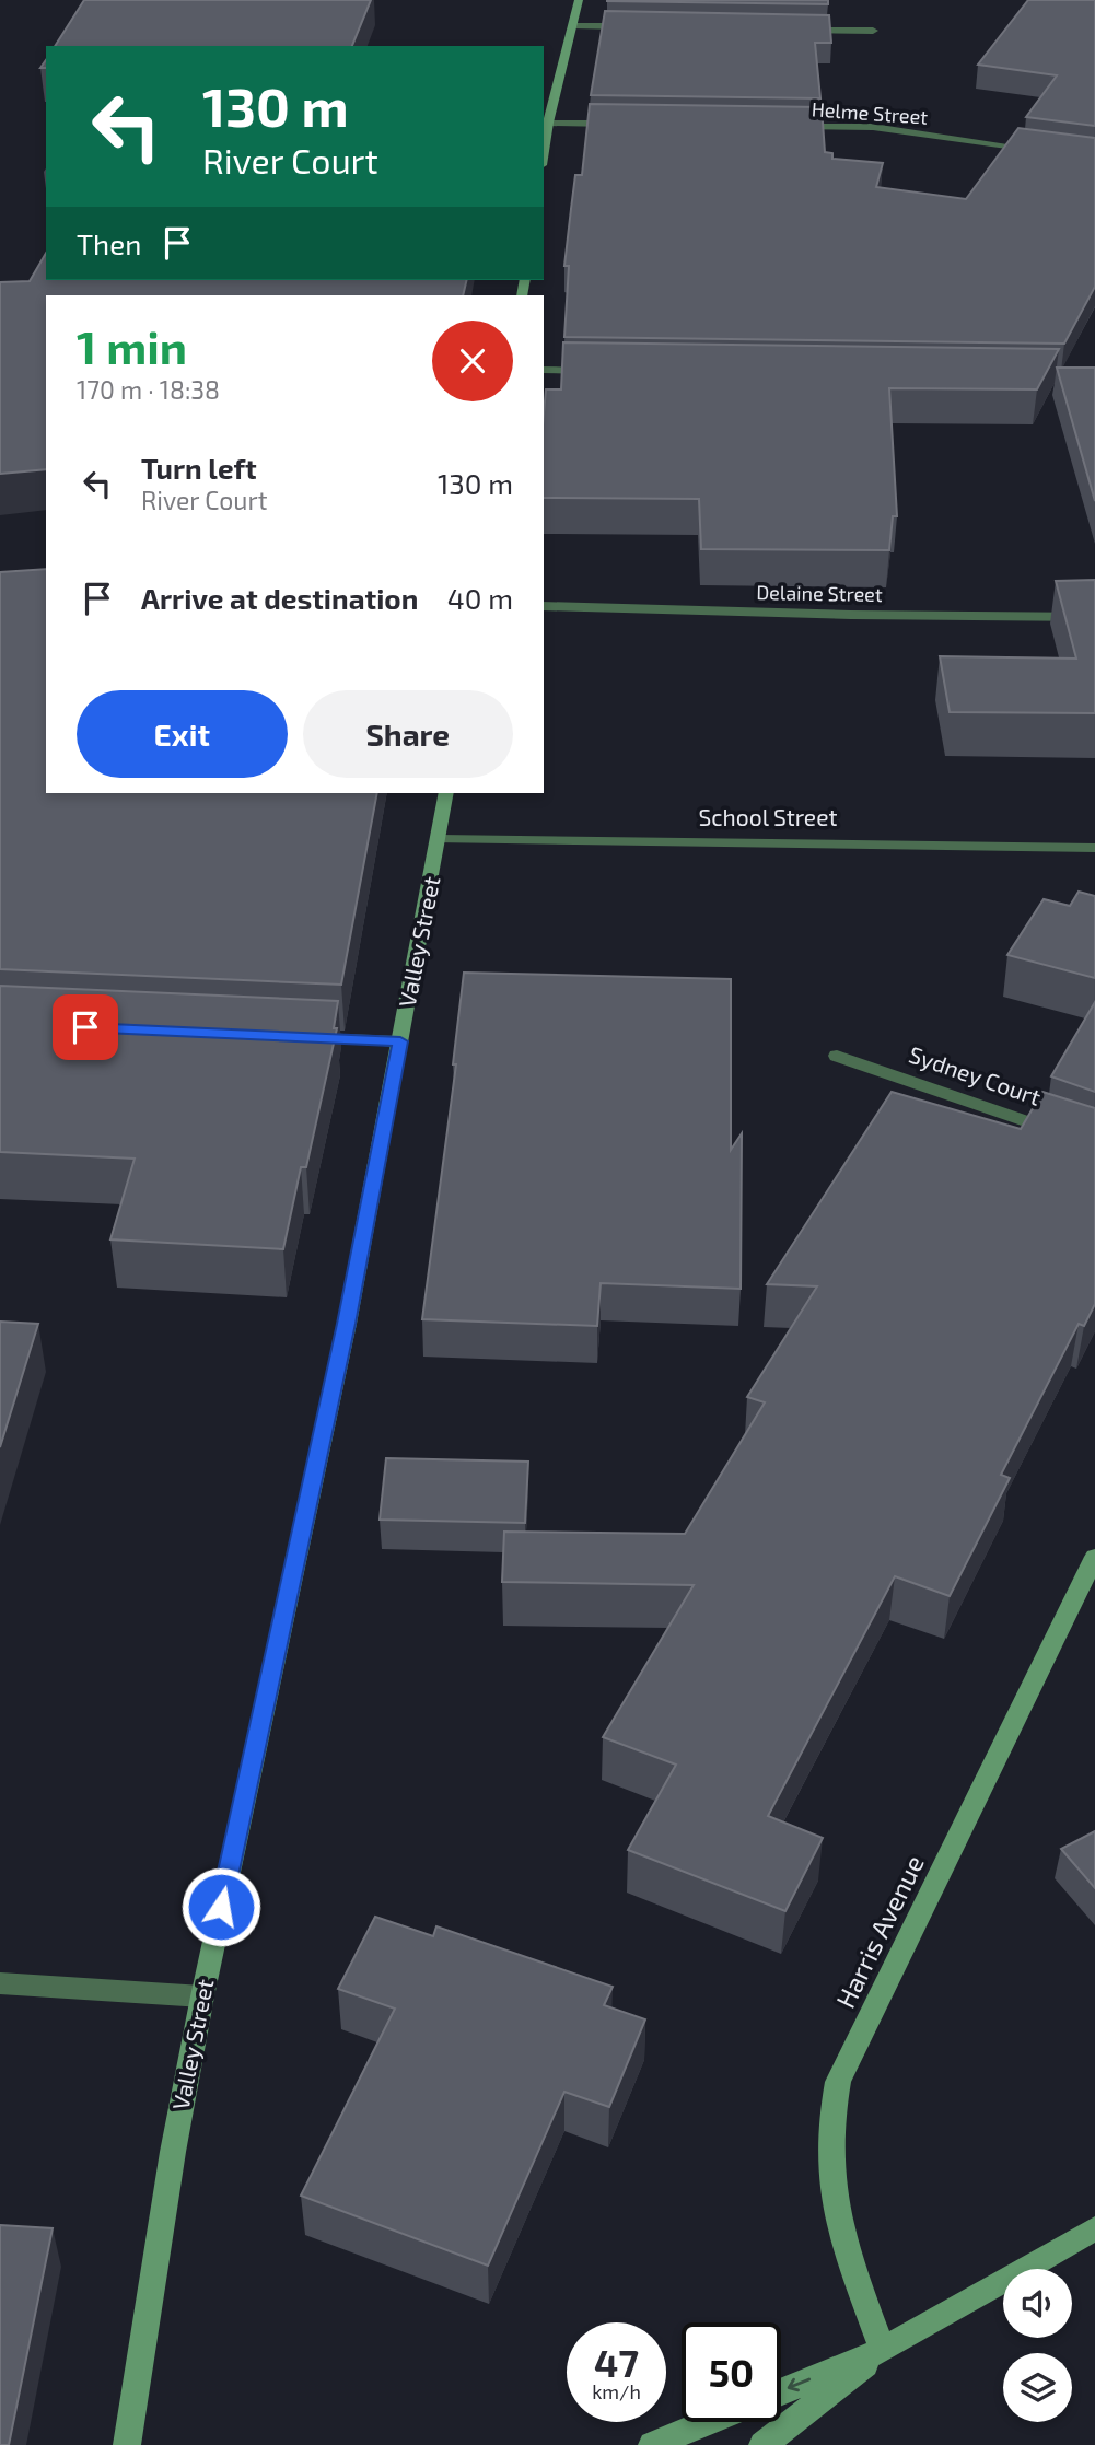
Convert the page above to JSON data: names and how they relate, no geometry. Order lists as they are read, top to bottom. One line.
{"streets":{"main road":["Valley Street","Harris Avenue"],"street":["Helme Street","Delaine Street","School Street","Sydney Court"]},"crossings":[["School Street","Valley Street"]],"page":{"turn":["130 m","River Court"],"then":"Then","heading":["1 min","170 m · 18:38"],"list":[{"name":"Turn left","note":"River Court","value":"130 m"},{"name":"Arrive at destination","value":"40 m"}],"buttons":["Exit","Share"],"speed":"47 km/h","limit":"50"}}
